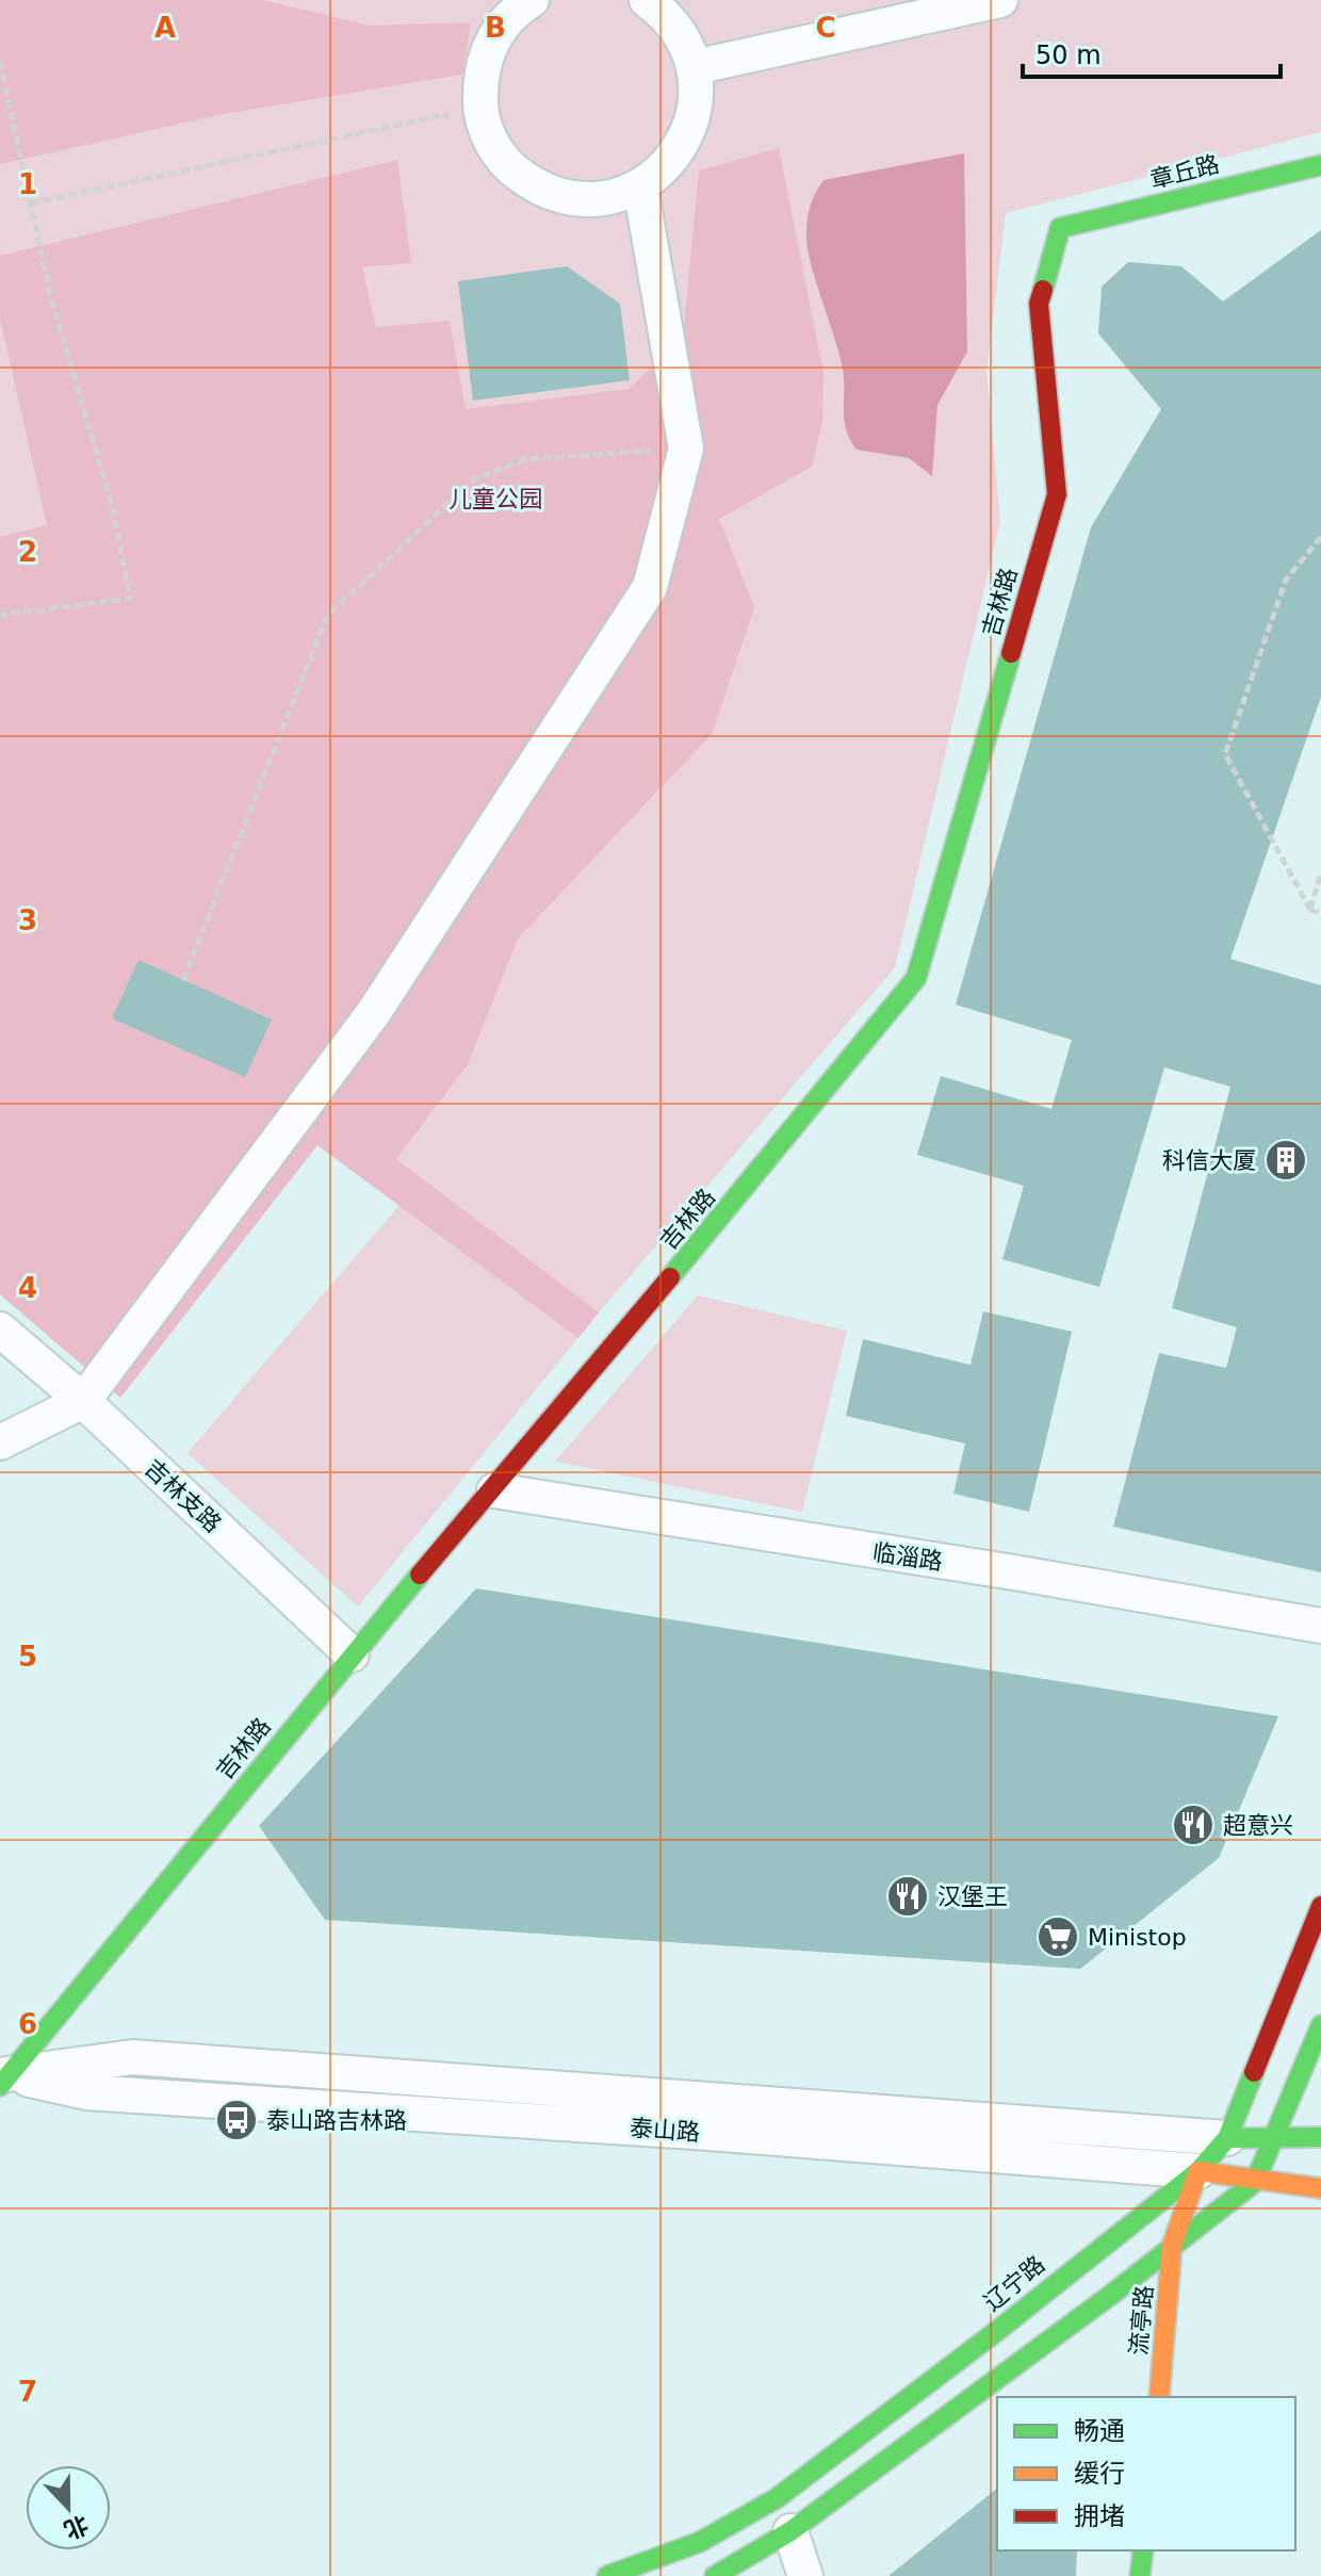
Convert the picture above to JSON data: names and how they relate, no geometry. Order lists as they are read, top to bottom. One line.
{"streets":{"street":["章丘路","吉林路","吉林支路","临淄路","泰山路","辽宁路","流亭路"]},"crossings":[["章丘路","吉林路"],["吉林路","吉林支路"],["吉林路","临淄路"],["吉林路","泰山路"],["泰山路","辽宁路"],["泰山路","流亭路"],["辽宁路","流亭路"]],"parks":["儿童公园"],"places":{"building":["科信大厦"],"restaurant":["超意兴","汉堡王"],"supermarket":["Ministop"],"bus stop":["泰山路吉林路"]},"legend":["畅通","缓行","拥堵"],"scale_bar":"50 m","north":"bottom","grid":{"columns":["A","B","C"],"rows":["1","2","3","4","5","6","7"]}}
